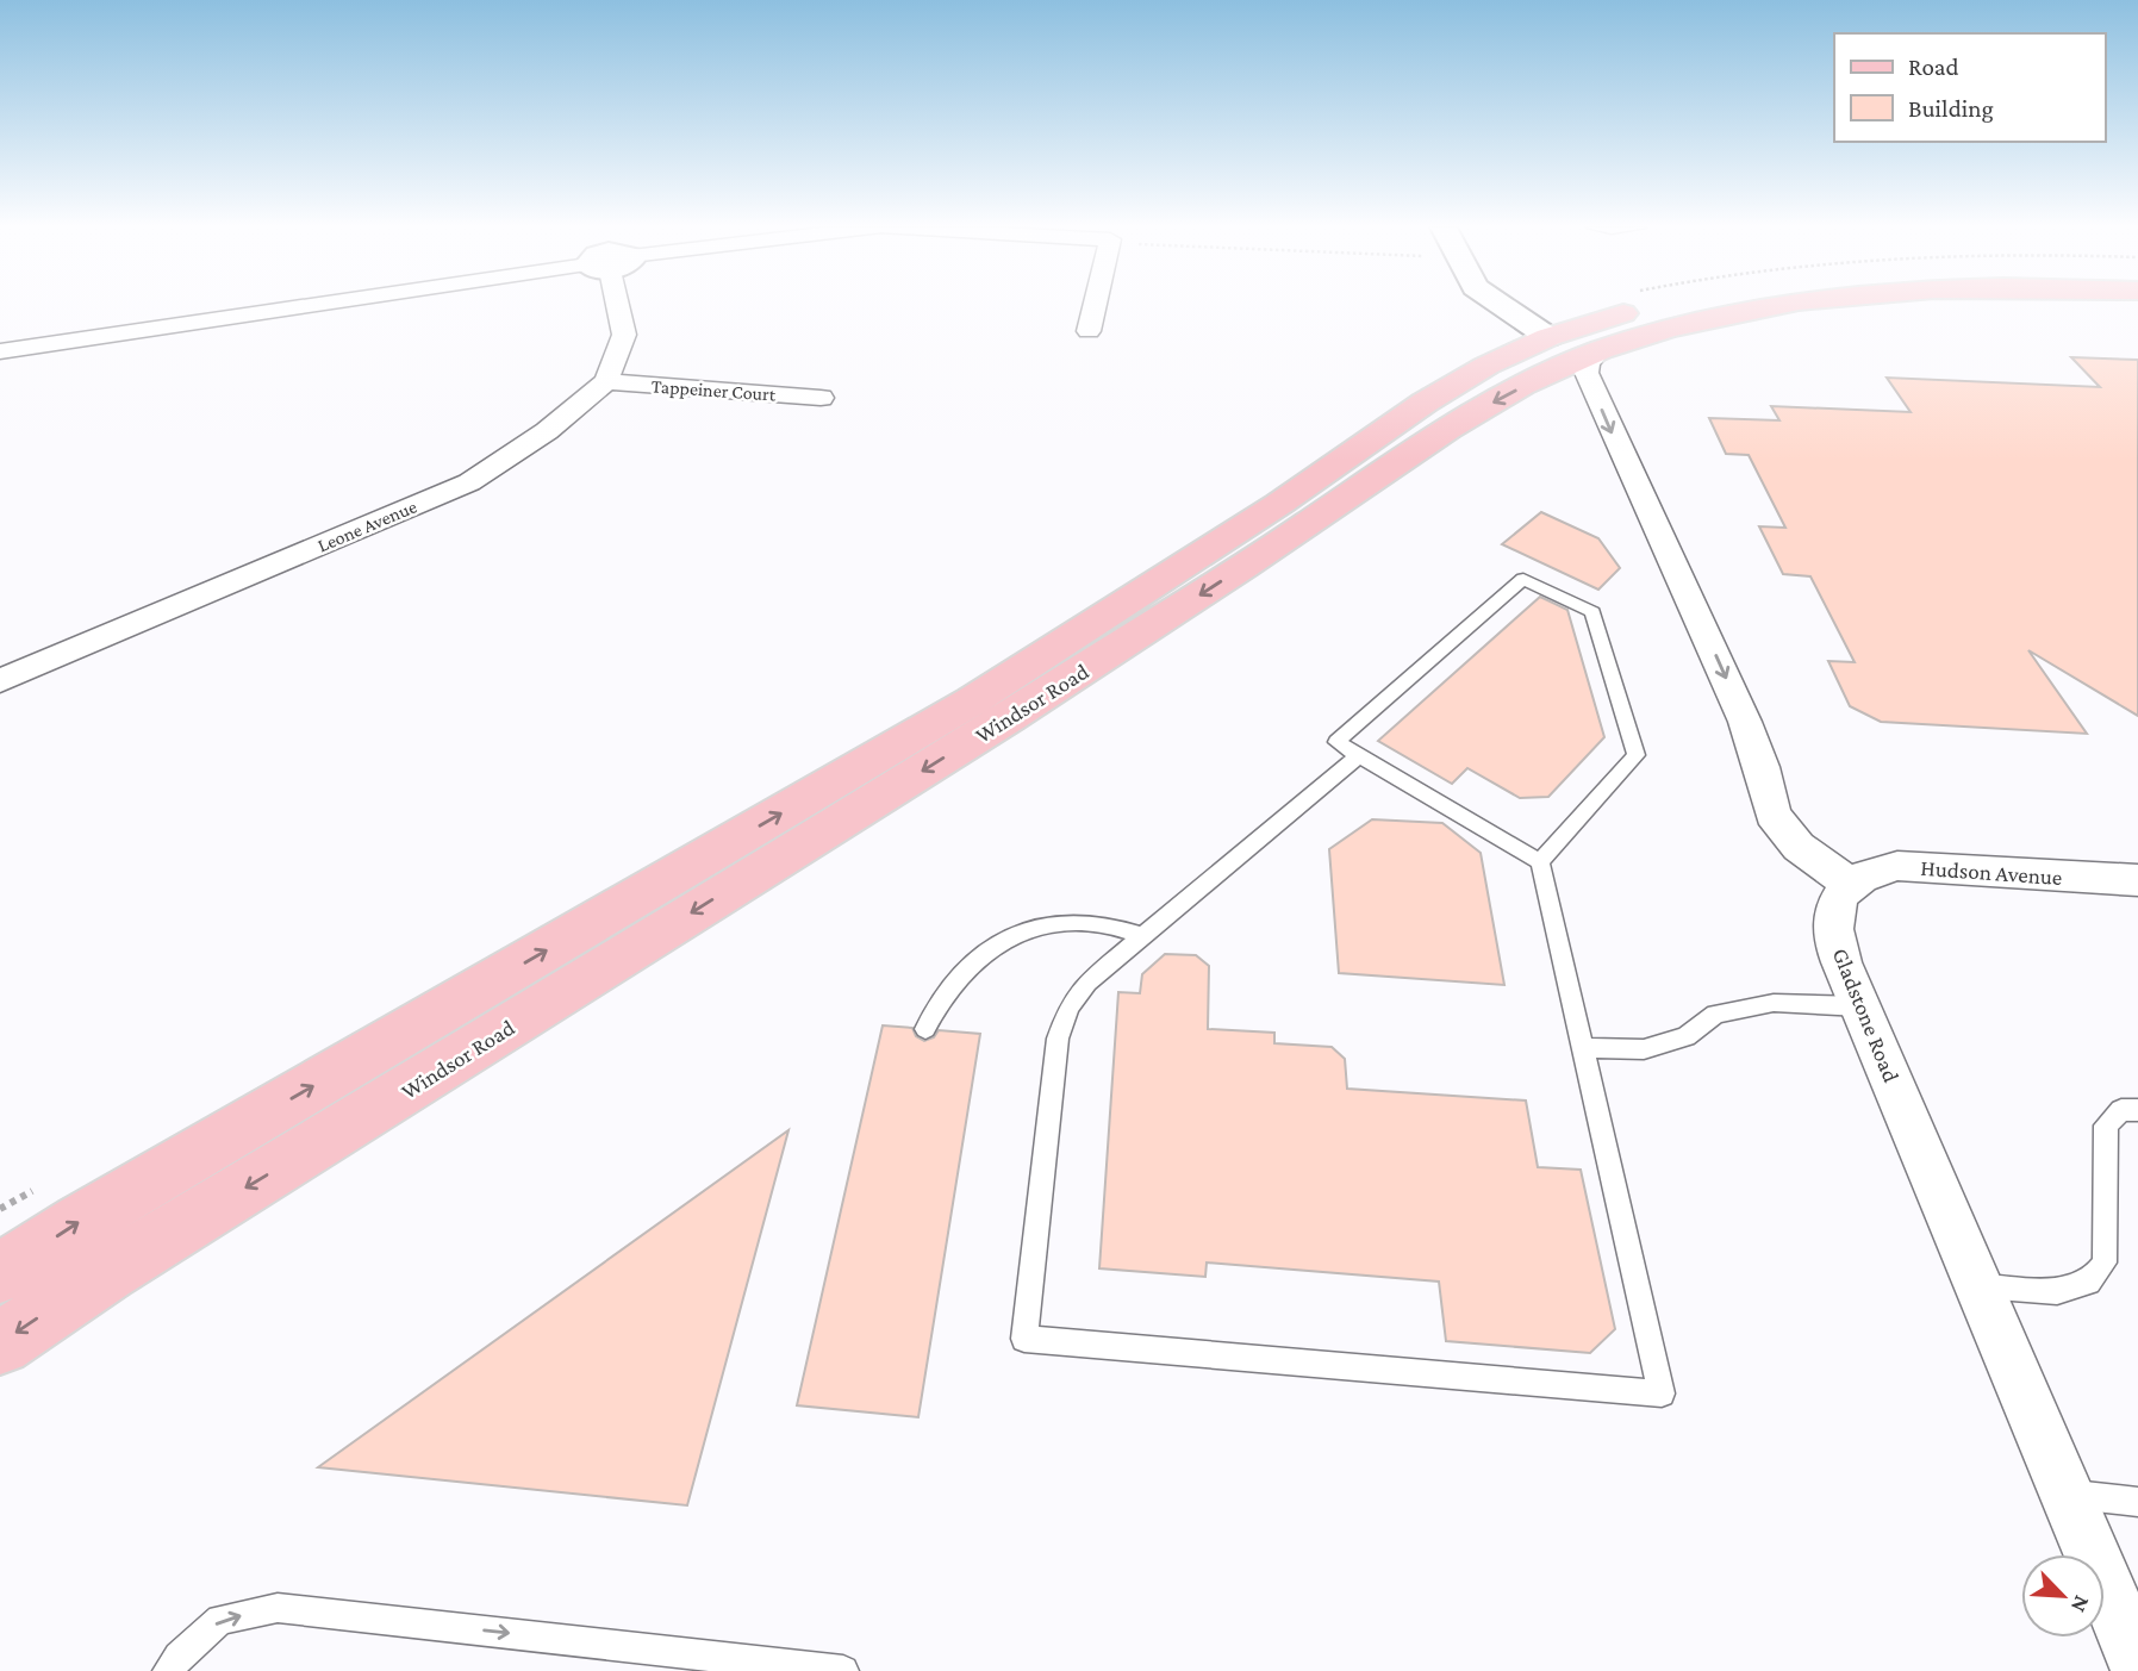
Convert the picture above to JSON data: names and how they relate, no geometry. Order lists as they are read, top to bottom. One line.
{"streets":{"main road":["Windsor Road"],"street":["Tappeiner Court","Leone Avenue","Hudson Avenue","Gladstone Road"]},"crossings":[["Tappeiner Court","Leone Avenue"],["Hudson Avenue","Gladstone Road"]],"legend":["Road","Building"],"north":"bottom right"}
